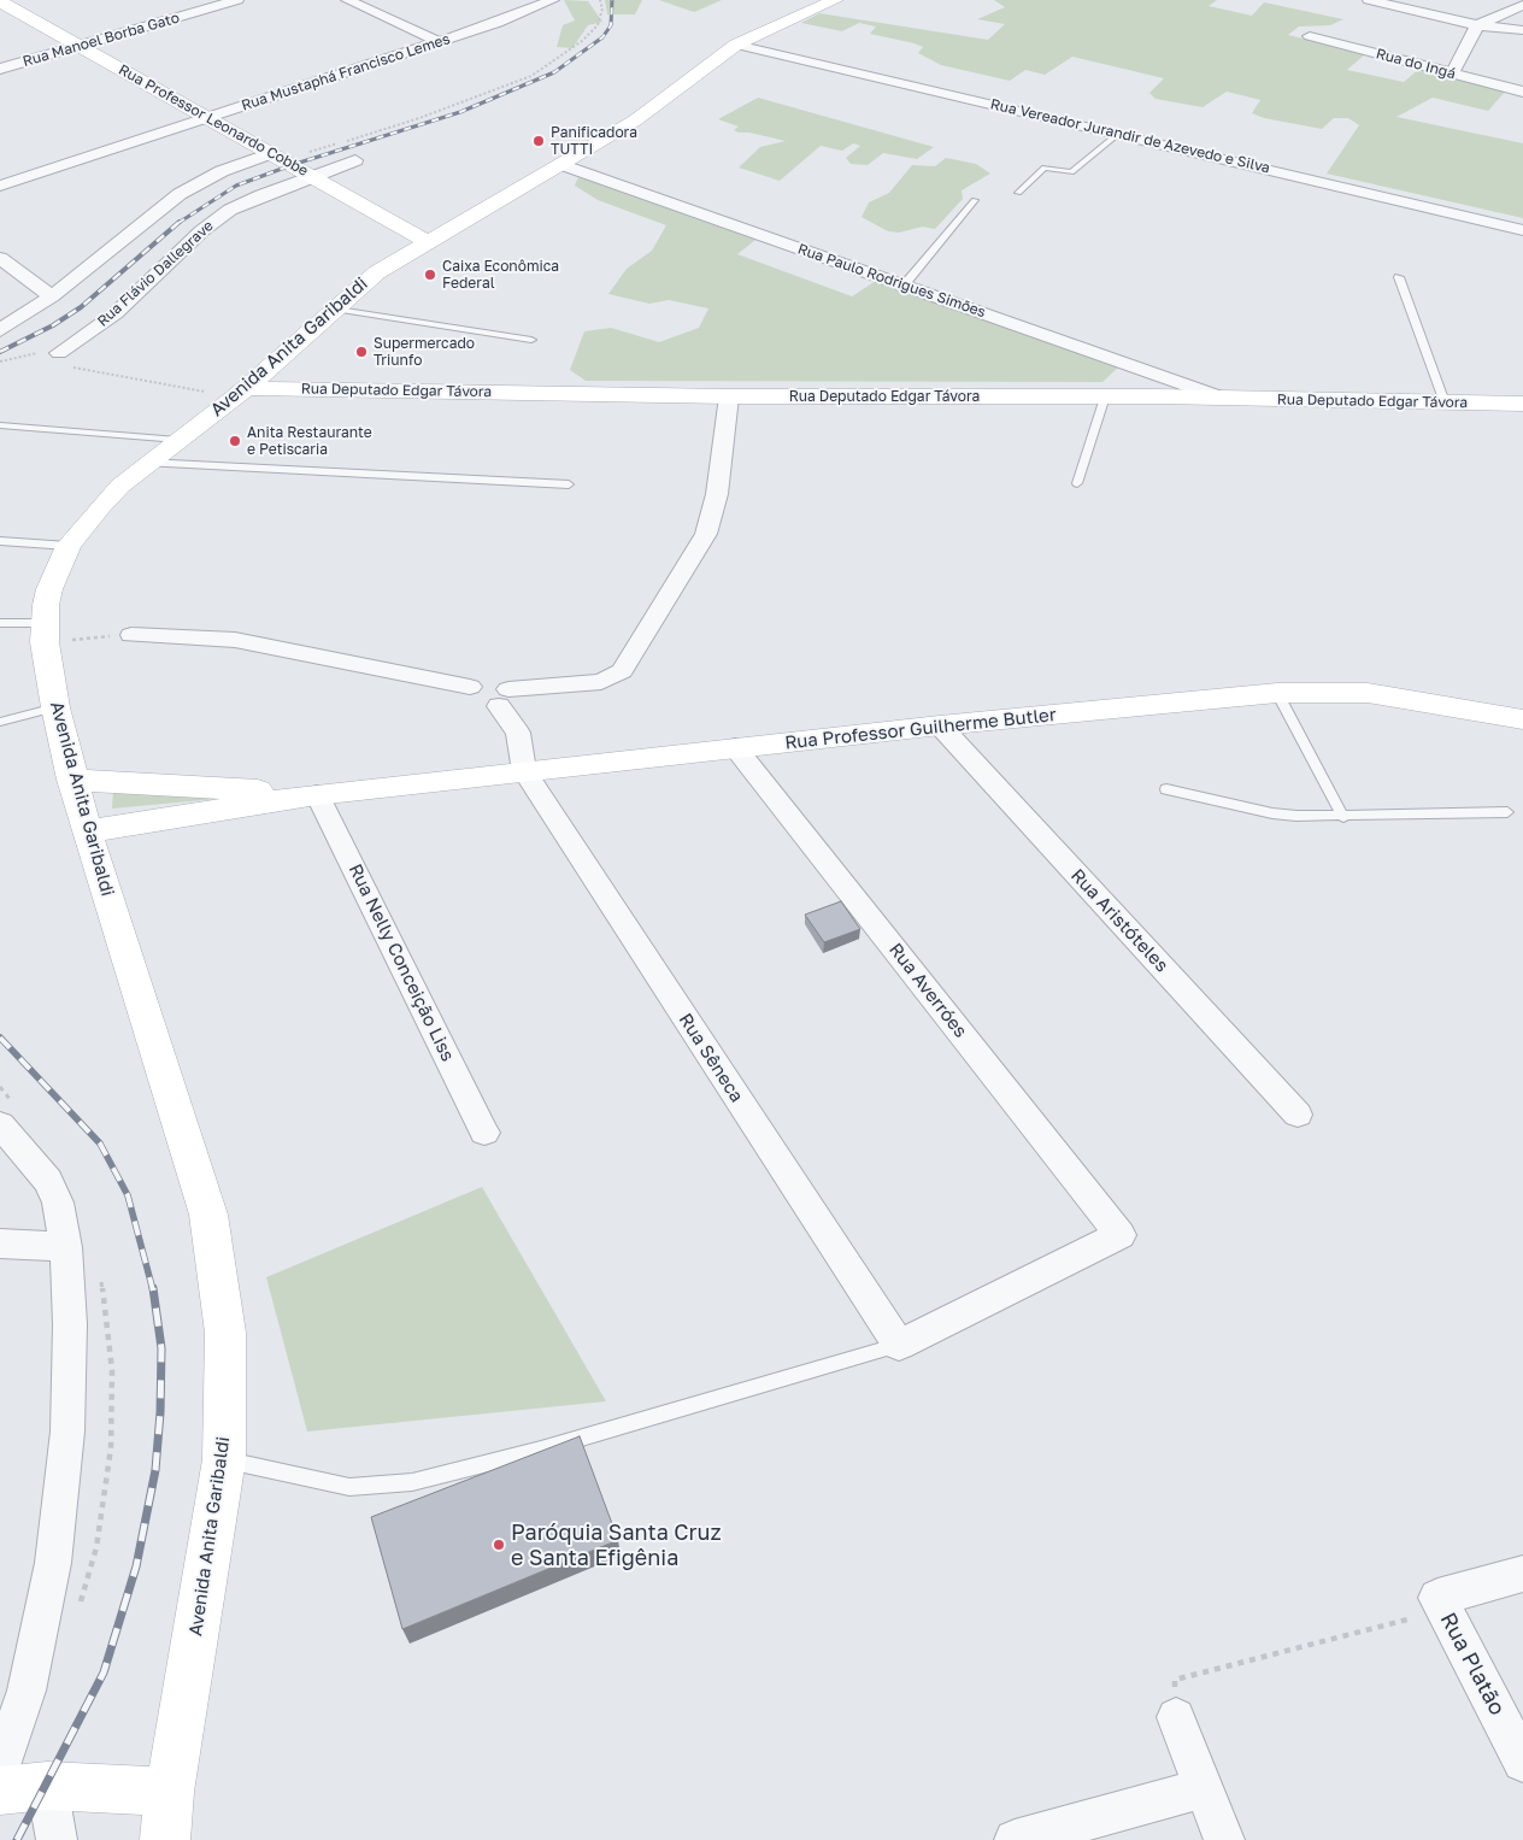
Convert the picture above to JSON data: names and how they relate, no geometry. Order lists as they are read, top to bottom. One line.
{"streets":{"main road":["Rua Professor Leonardo Cobbe","Avenida Anita Garibaldi","Rua Deputado Edgar Távora","Rua Professor Guilherme Butler"],"street":["Rua Manoel Borba Gato","Rua do Ingá","Rua Mustaphá Francisco Lemes","Rua Vereador Jurandir de Azevedo e Silva","Rua Flávio Dallegrave","Rua Paulo Rodrigues Simões","Rua Aristóteles","Rua Nelly Conceição Liss","Rua Averróes","Rua Sêneca","Rua Platão"]},"crossings":[["Rua Manoel Borba Gato","Rua Professor Leonardo Cobbe"],["Rua Mustaphá Francisco Lemes","Rua Professor Leonardo Cobbe"],["Rua Professor Leonardo Cobbe","Rua Flávio Dallegrave"],["Rua Professor Leonardo Cobbe","Avenida Anita Garibaldi"],["Rua Vereador Jurandir de Azevedo e Silva","Avenida Anita Garibaldi"],["Rua Paulo Rodrigues Simões","Avenida Anita Garibaldi"],["Rua Paulo Rodrigues Simões","Rua Deputado Edgar Távora"],["Avenida Anita Garibaldi","Rua Deputado Edgar Távora"],["Avenida Anita Garibaldi","Rua Professor Guilherme Butler"],["Rua Professor Guilherme Butler","Rua Aristóteles"],["Rua Professor Guilherme Butler","Rua Nelly Conceição Liss"],["Rua Professor Guilherme Butler","Rua Averróes"],["Rua Professor Guilherme Butler","Rua Sêneca"],["Rua Averróes","Rua Sêneca"]],"places":["Panificadora TUTTI","Caixa Econômica Federal","Supermercado Triunfo","Anita Restaurante e Petiscaria","Paróquia Santa Cruz e Santa Efigênia"]}
